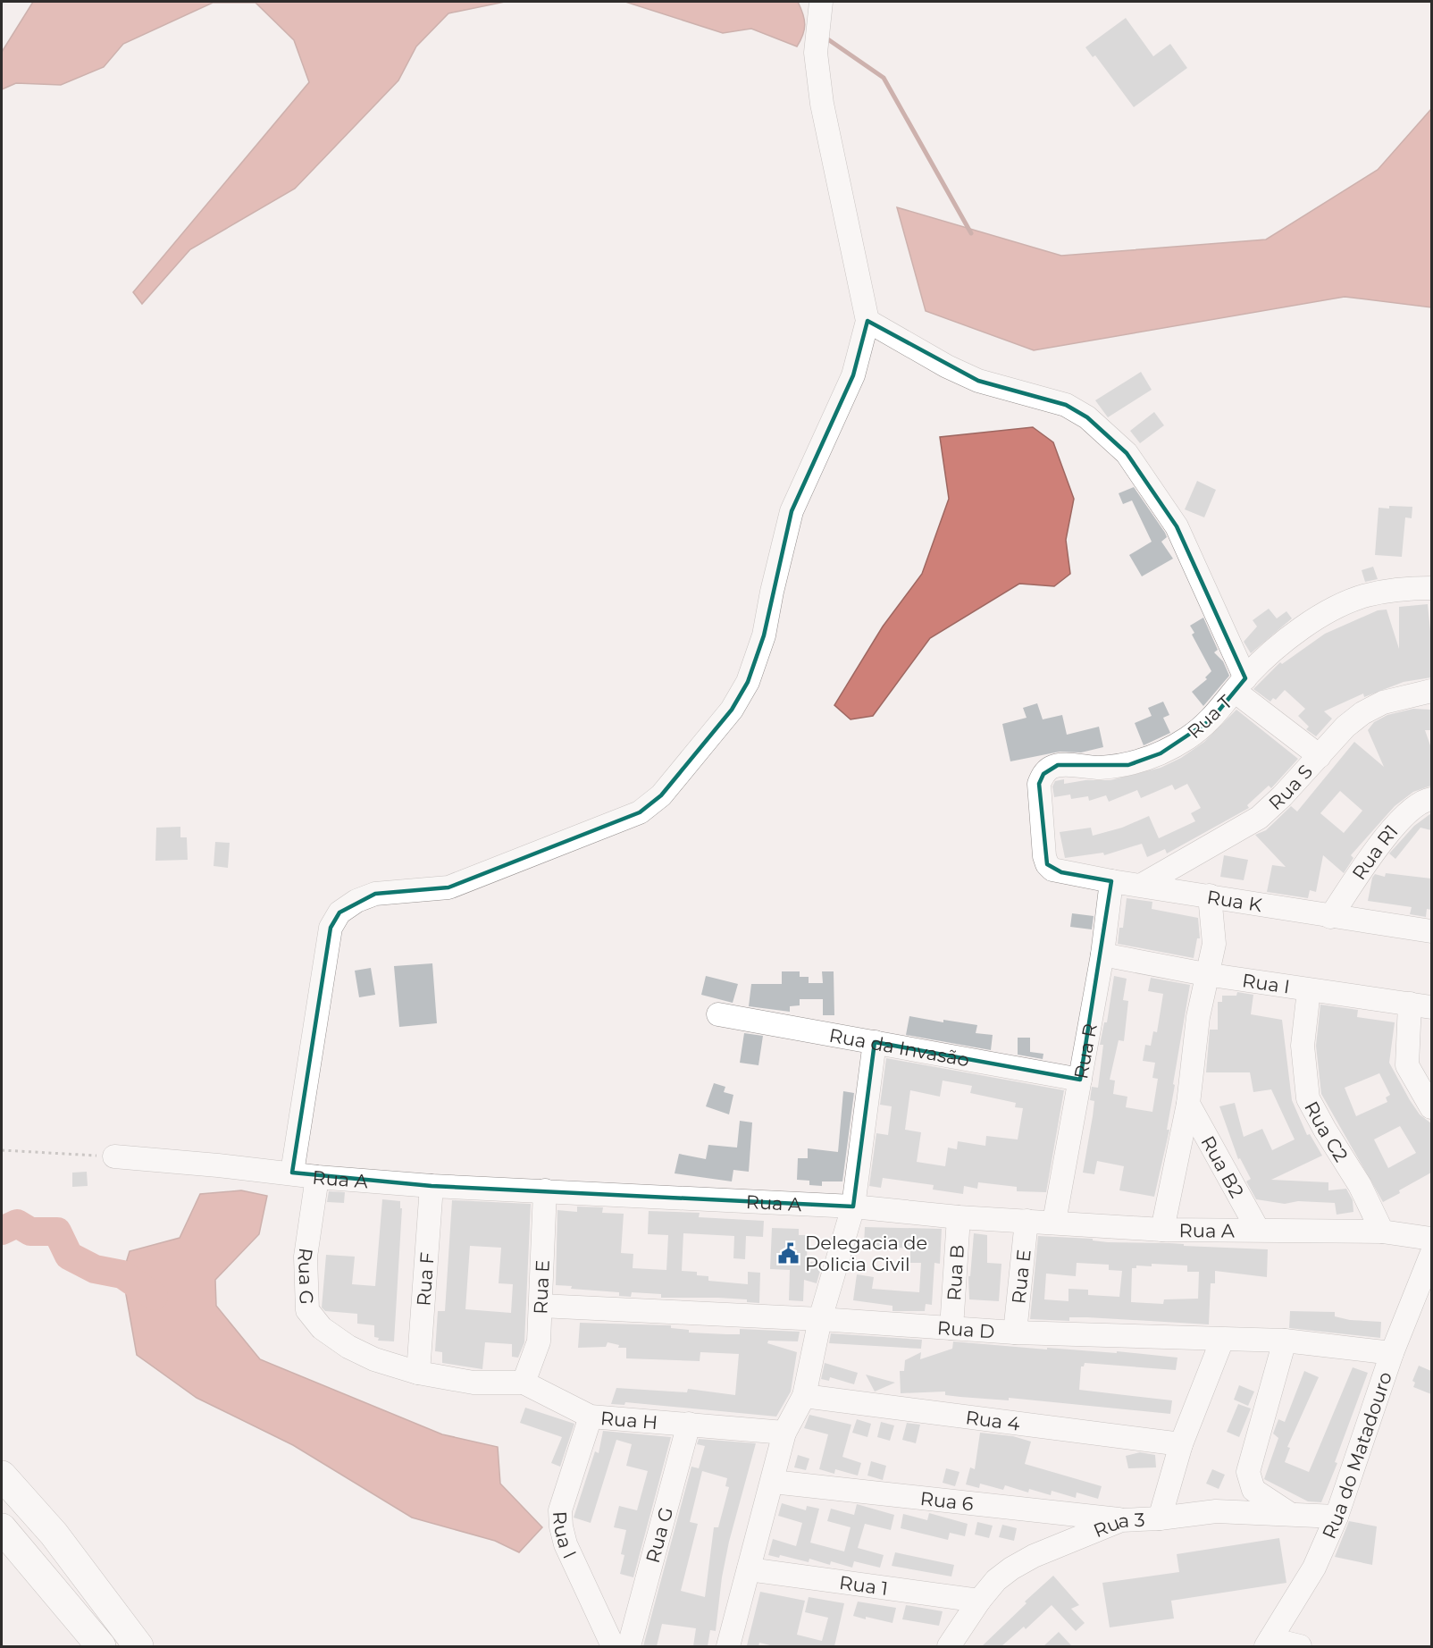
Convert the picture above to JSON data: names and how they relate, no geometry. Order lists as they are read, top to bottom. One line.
{"streets":{"street":["Rua T","Rua S","Rua R1","Rua K","Rua I","Rua da Invasão","Rua R","Rua C2","Rua B2","Rua A","Rua B","Rua G","Rua E","Rua F","Rua D","Rua H","Rua 4","Rua do Matadouro","Rua 6","Rua 3","Rua 1"]},"crossings":[["Rua T","Rua K"],["Rua S","Rua K"],["Rua R1","Rua K"],["Rua K","Rua R"],["Rua K","Rua B2"],["Rua I","Rua R"],["Rua I","Rua C2"],["Rua I","Rua B2"],["Rua I","Rua H"],["Rua da Invasão","Rua R"],["Rua R","Rua A"],["Rua C2","Rua A"],["Rua B2","Rua A"],["Rua A","Rua B"],["Rua A","Rua G"],["Rua A","Rua E"],["Rua A","Rua F"],["Rua B","Rua D"],["Rua G","Rua F"],["Rua G","Rua H"],["Rua E","Rua D"],["Rua E","Rua H"],["Rua F","Rua H"],["Rua D","Rua do Matadouro"],["Rua do Matadouro","Rua 3"],["Rua 6","Rua 3"],["Rua 3","Rua 1"]],"places":{"public building":["Delegacia de Policia Civil"]}}
